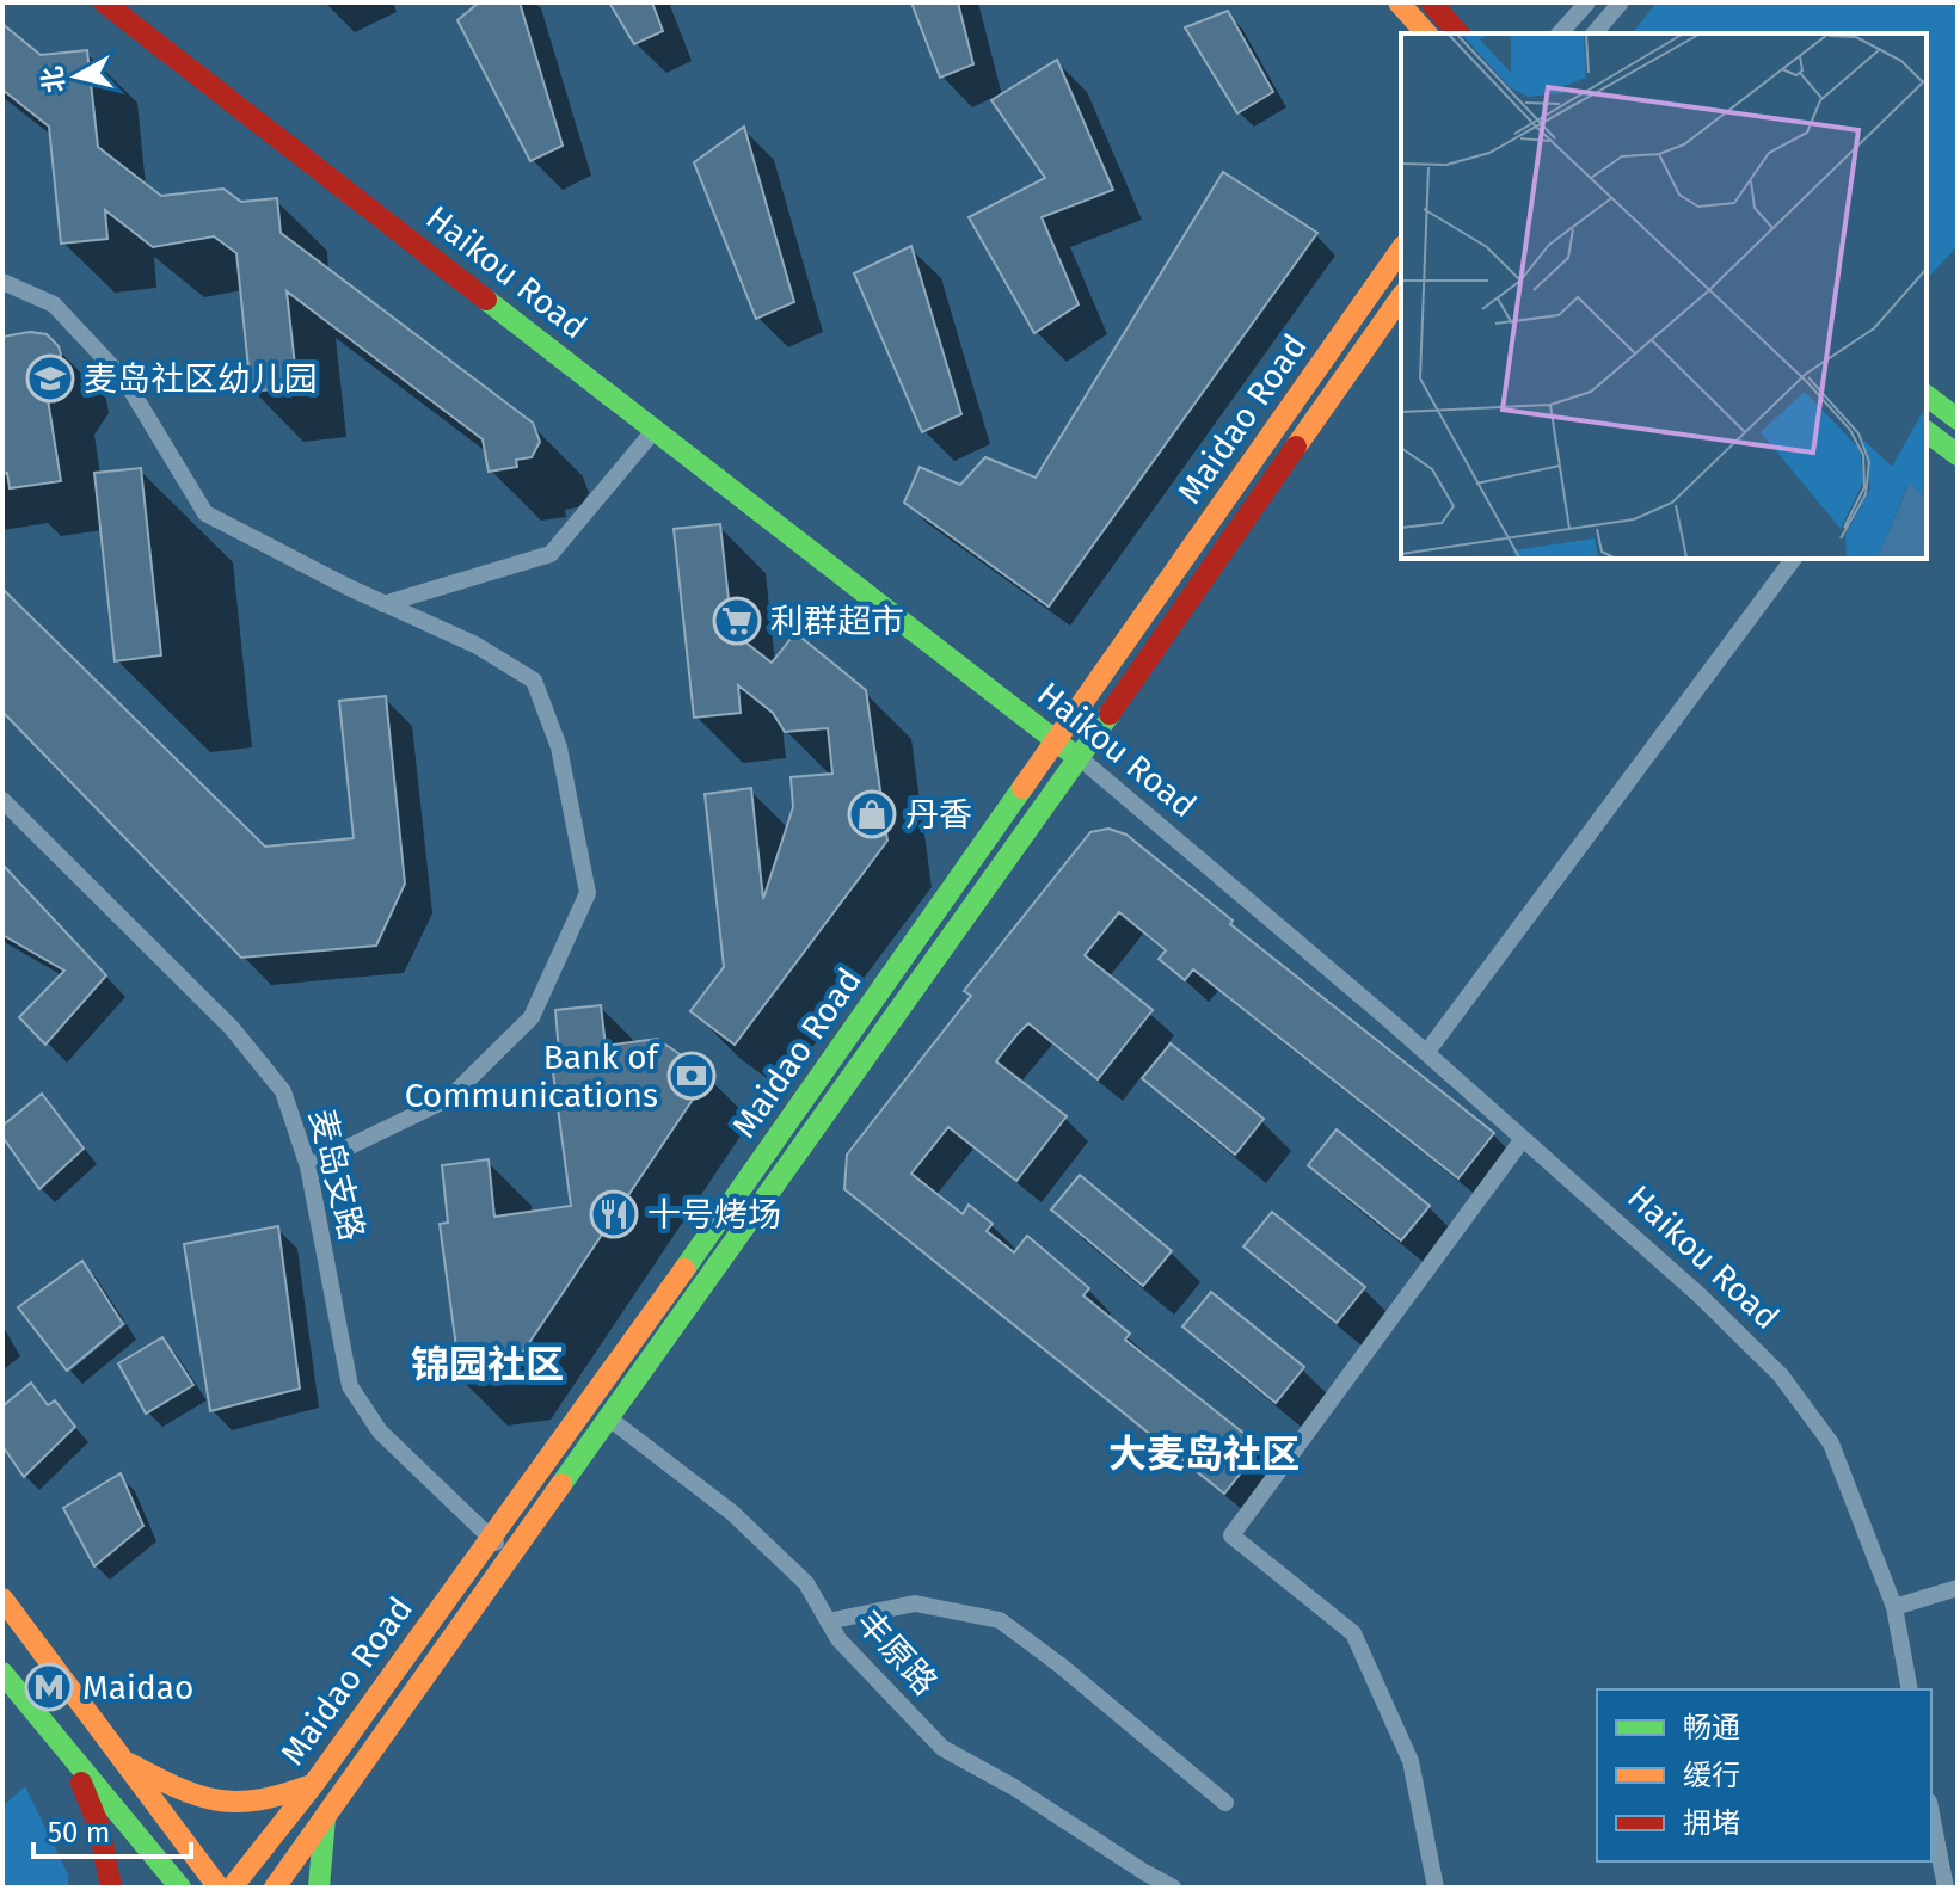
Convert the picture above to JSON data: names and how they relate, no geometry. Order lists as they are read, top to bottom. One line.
{"streets":{"main road":["Haikou Road","Maidao Road"],"street":["麦岛支路","丰原路"]},"crossings":[["Haikou Road","Maidao Road"],["Maidao Road","麦岛支路"],["Maidao Road","丰原路"]],"districts":["锦园社区","大麦岛社区"],"places":{"school or university":["麦岛社区幼儿园"],"supermarket":["利群超市"],"shop":["丹香"],"bank":["Bank of Communications"],"restaurant":["十号烤场"],"metro station":["Maidao"]},"legend":["畅通","缓行","拥堵"],"scale_bar":"50 m","north":"left"}
